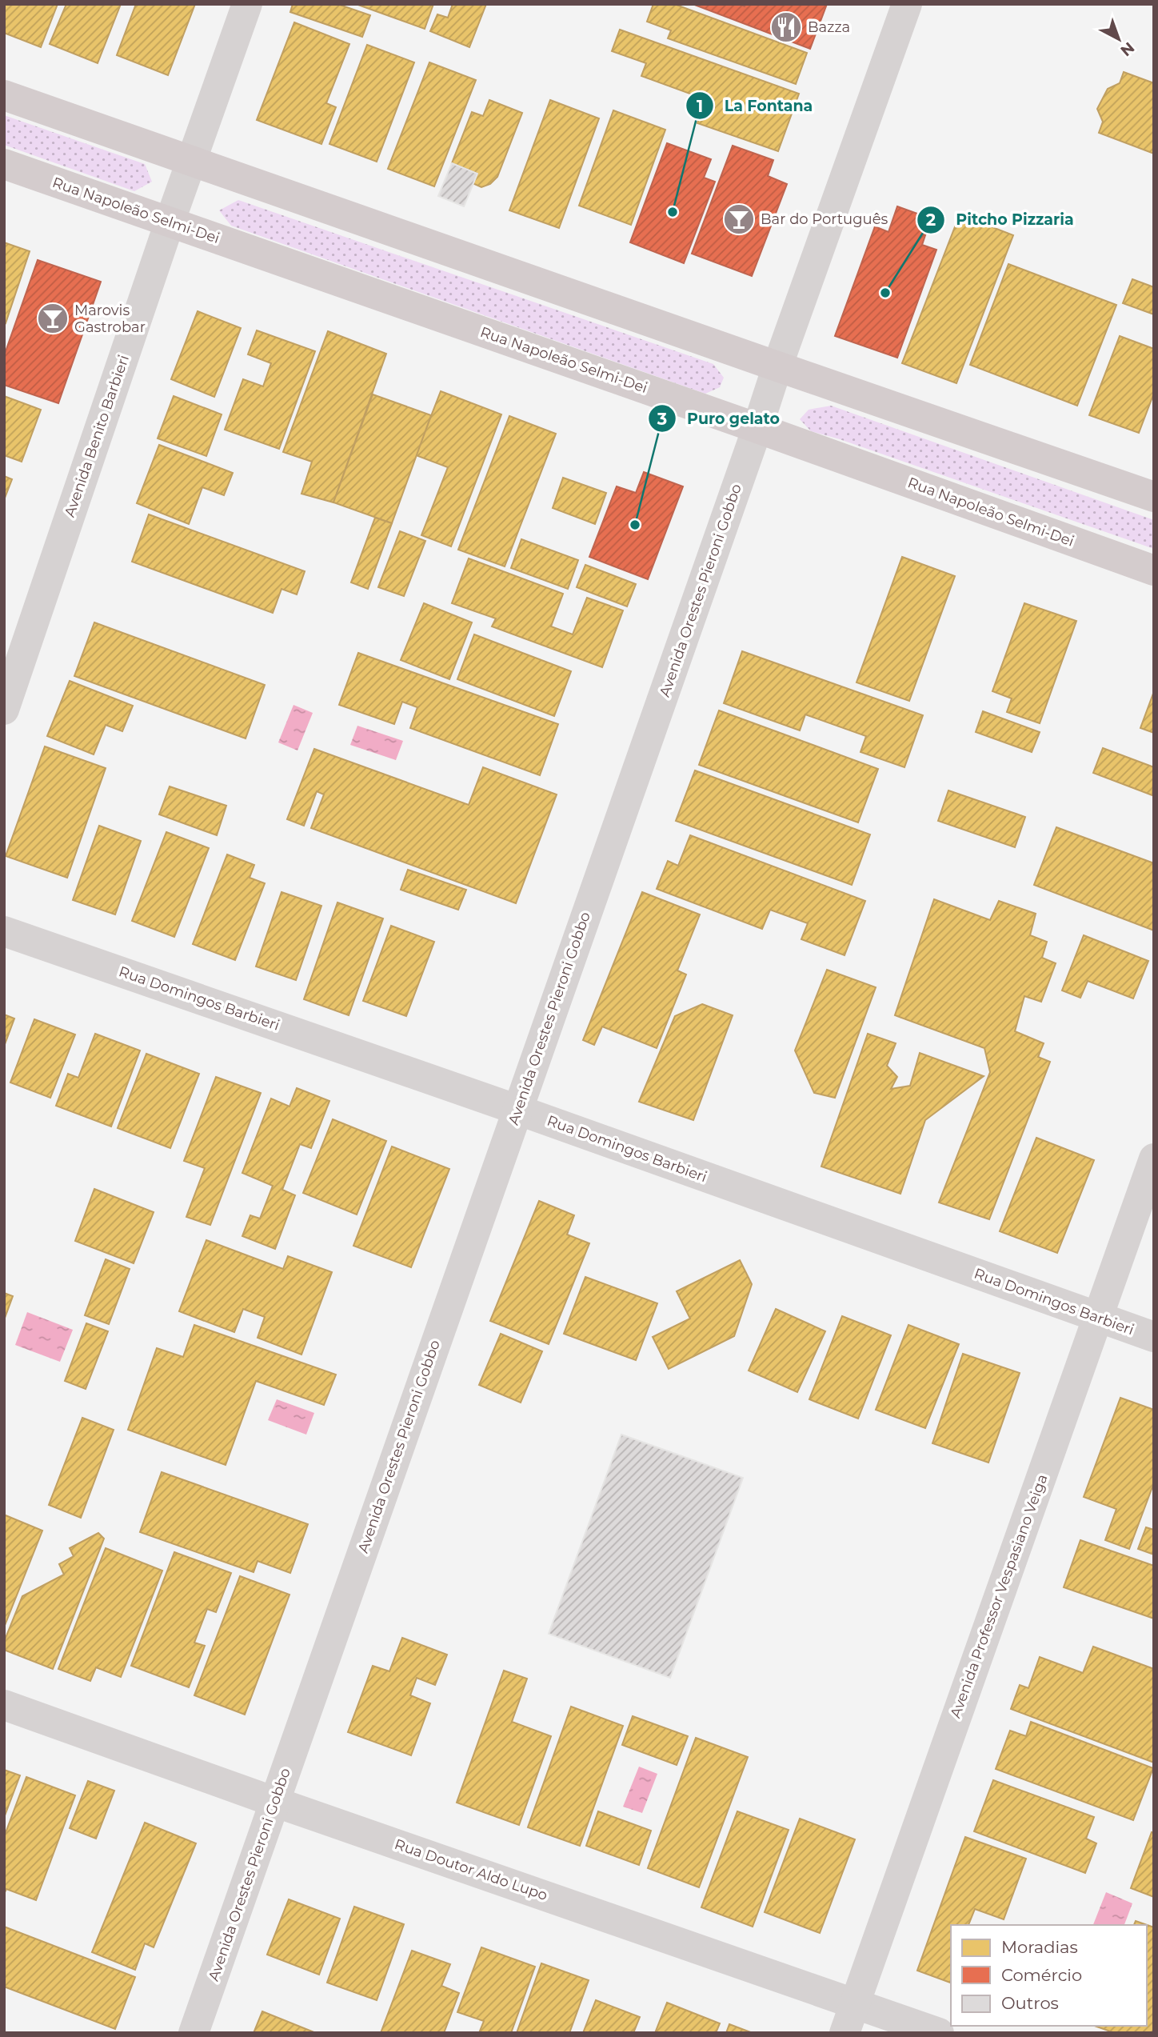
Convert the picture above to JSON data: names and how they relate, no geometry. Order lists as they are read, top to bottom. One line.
{"streets":{"main road":["Rua Napoleão Selmi-Dei"],"street":["Avenida Benito Barbieri","Avenida Orestes Pieroni Gobbo","Rua Domingos Barbieri","Avenida Professor Vespasiano Veiga","Rua Doutor Aldo Lupo"]},"crossings":[["Rua Napoleão Selmi-Dei","Avenida Benito Barbieri"],["Rua Napoleão Selmi-Dei","Avenida Orestes Pieroni Gobbo"],["Avenida Orestes Pieroni Gobbo","Rua Domingos Barbieri"],["Avenida Orestes Pieroni Gobbo","Rua Doutor Aldo Lupo"],["Rua Domingos Barbieri","Avenida Professor Vespasiano Veiga"],["Avenida Professor Vespasiano Veiga","Rua Doutor Aldo Lupo"]],"places":{"restaurant":["Bazza"],"other":["La Fontana","Pitcho Pizzaria","Puro gelato"],"bar":["Bar do Português","Marovis Gastrobar"]},"legend":["Moradias","Comércio","Outros"],"north":"bottom right"}
